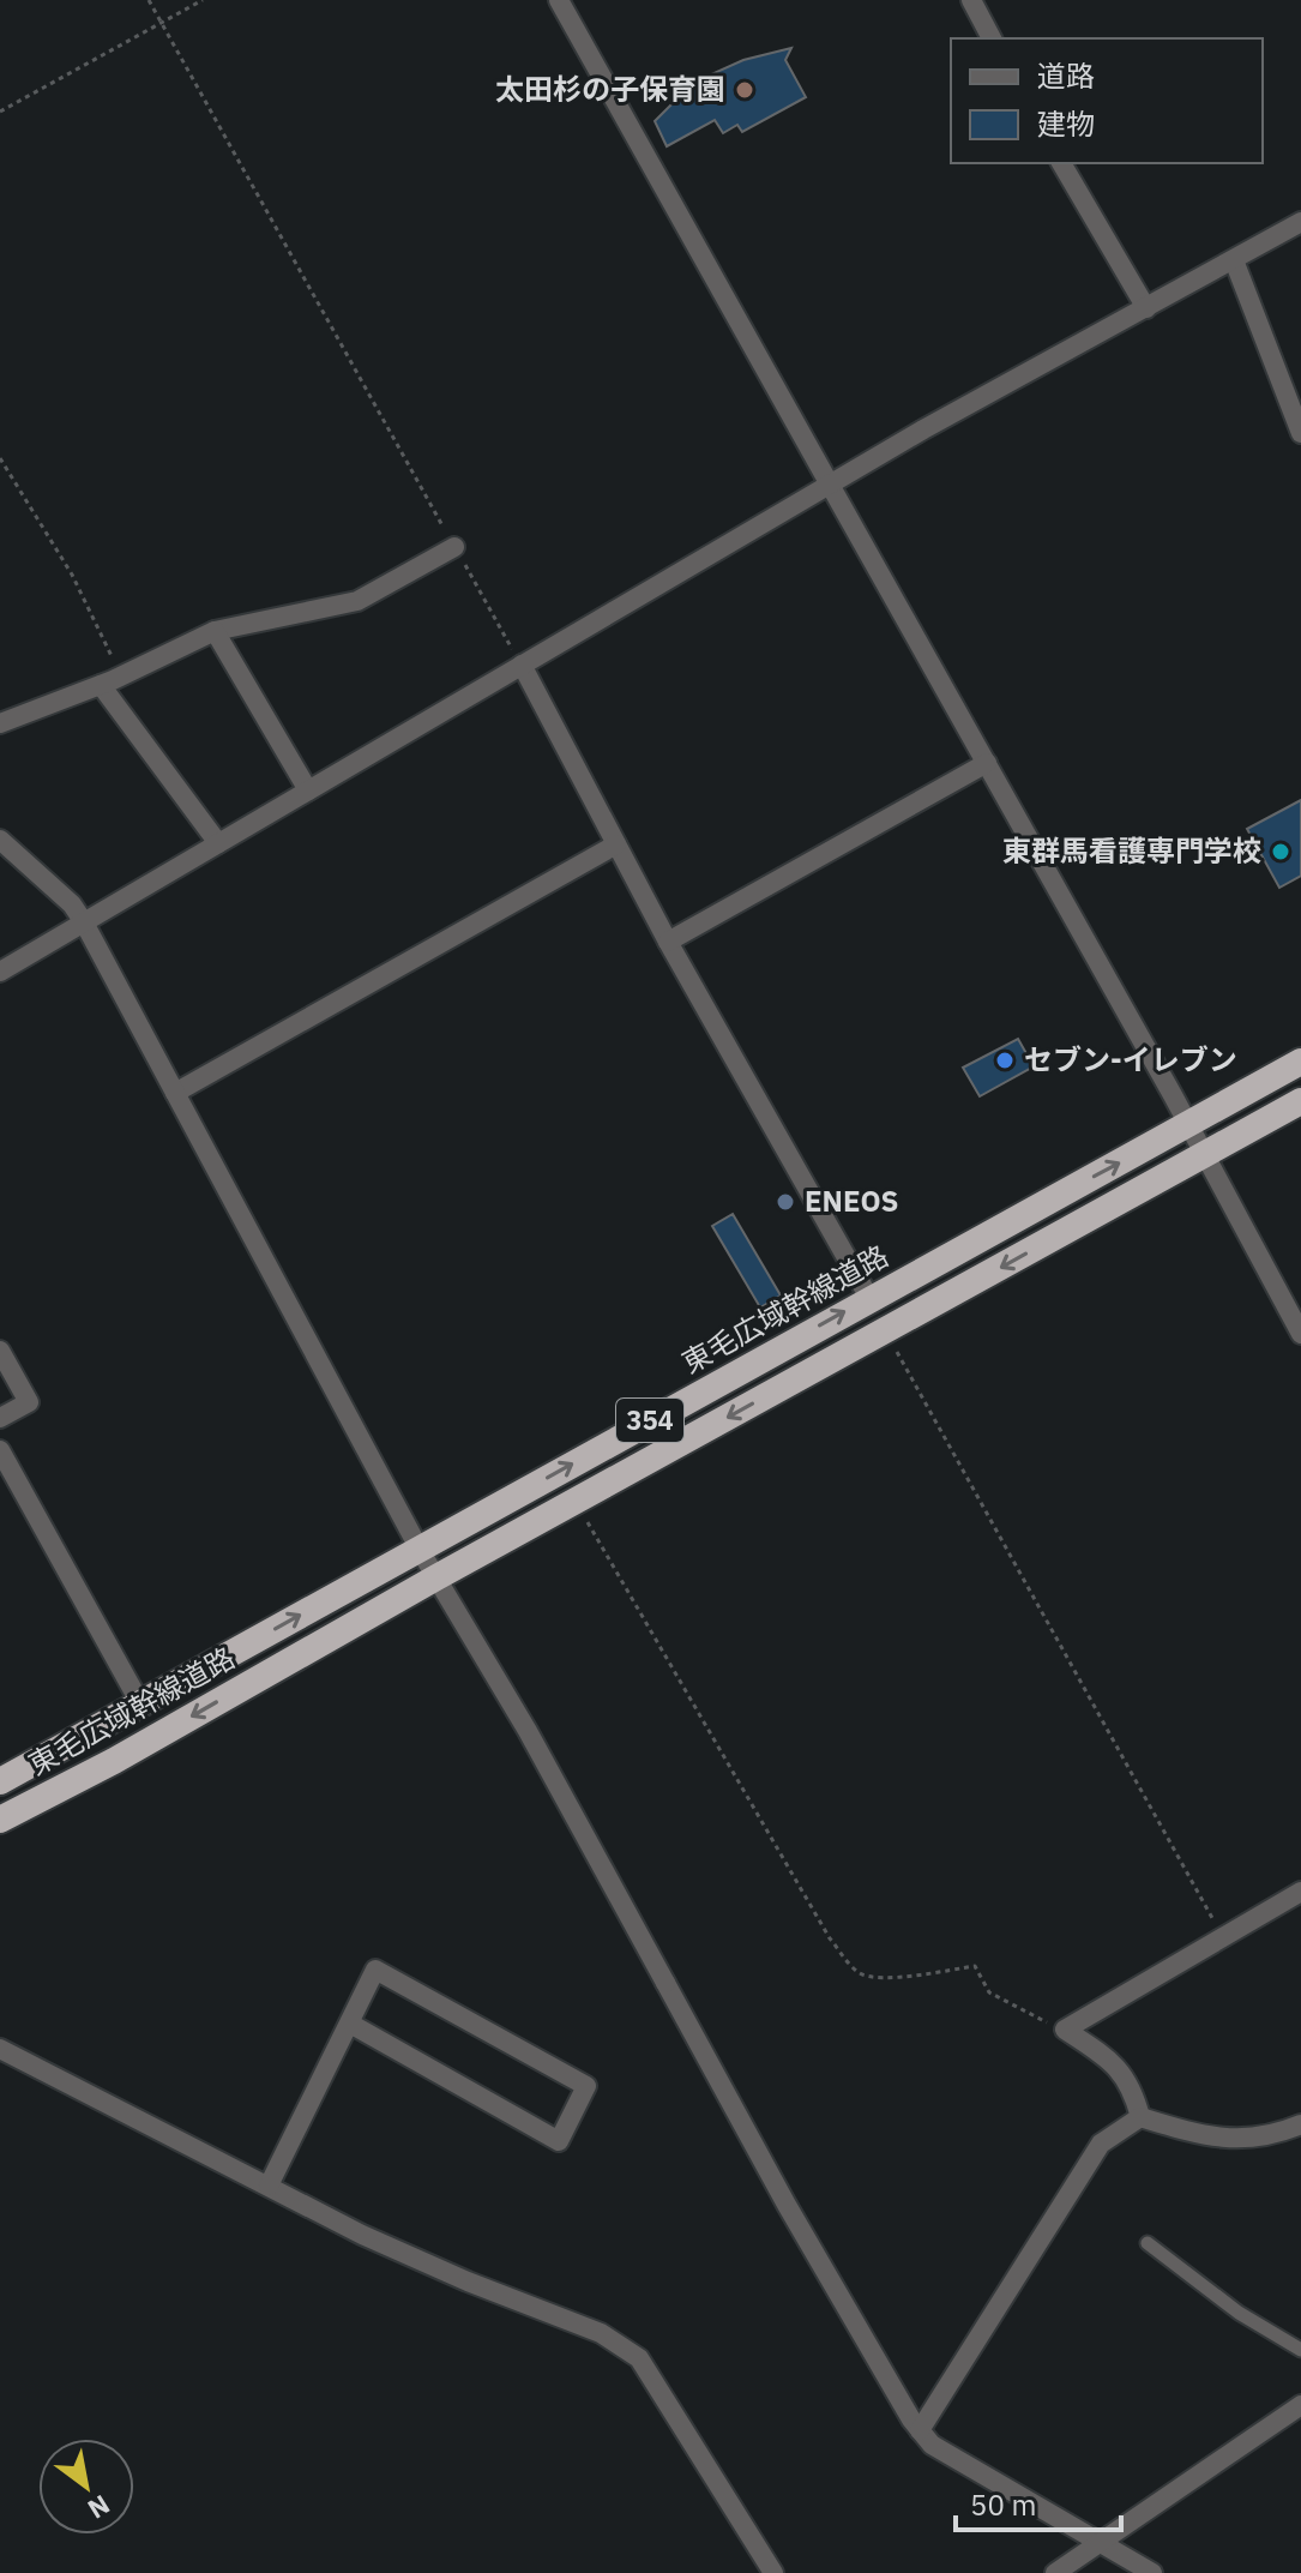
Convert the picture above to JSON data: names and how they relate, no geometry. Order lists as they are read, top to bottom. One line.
{"streets":{"highway":["東毛広域幹線道路","354"]},"places":["太田杉の子保育園","東群馬看護専門学校","セブン-イレブン","ENEOS"],"legend":["道路","建物"],"scale_bar":"50 m","north":"bottom right"}
